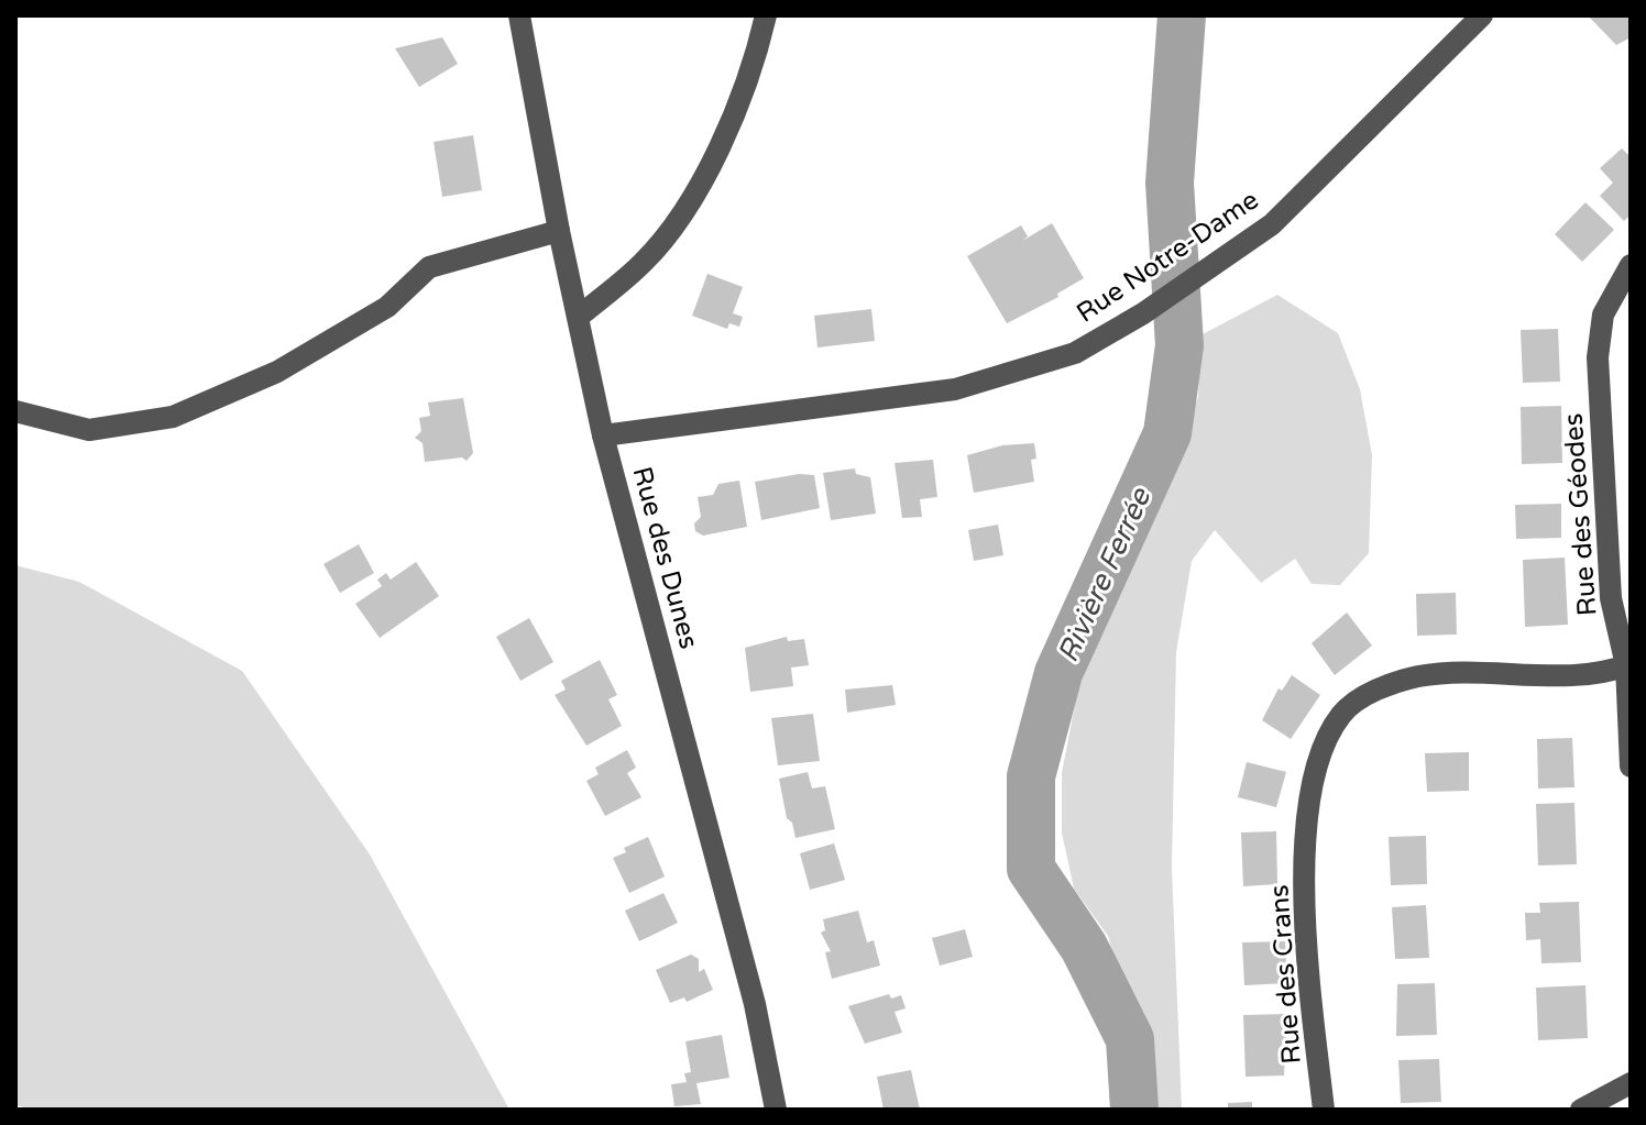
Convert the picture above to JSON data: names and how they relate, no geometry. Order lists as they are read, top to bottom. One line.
{"streets":{"street":["Rue Notre-Dame","Rue des Géodes","Rue des Dunes","Rue des Crans"]},"crossings":[["Rue Notre-Dame","Rue des Dunes"],["Rue des Géodes","Rue des Crans"]],"water":["Rivière Ferrée"]}
